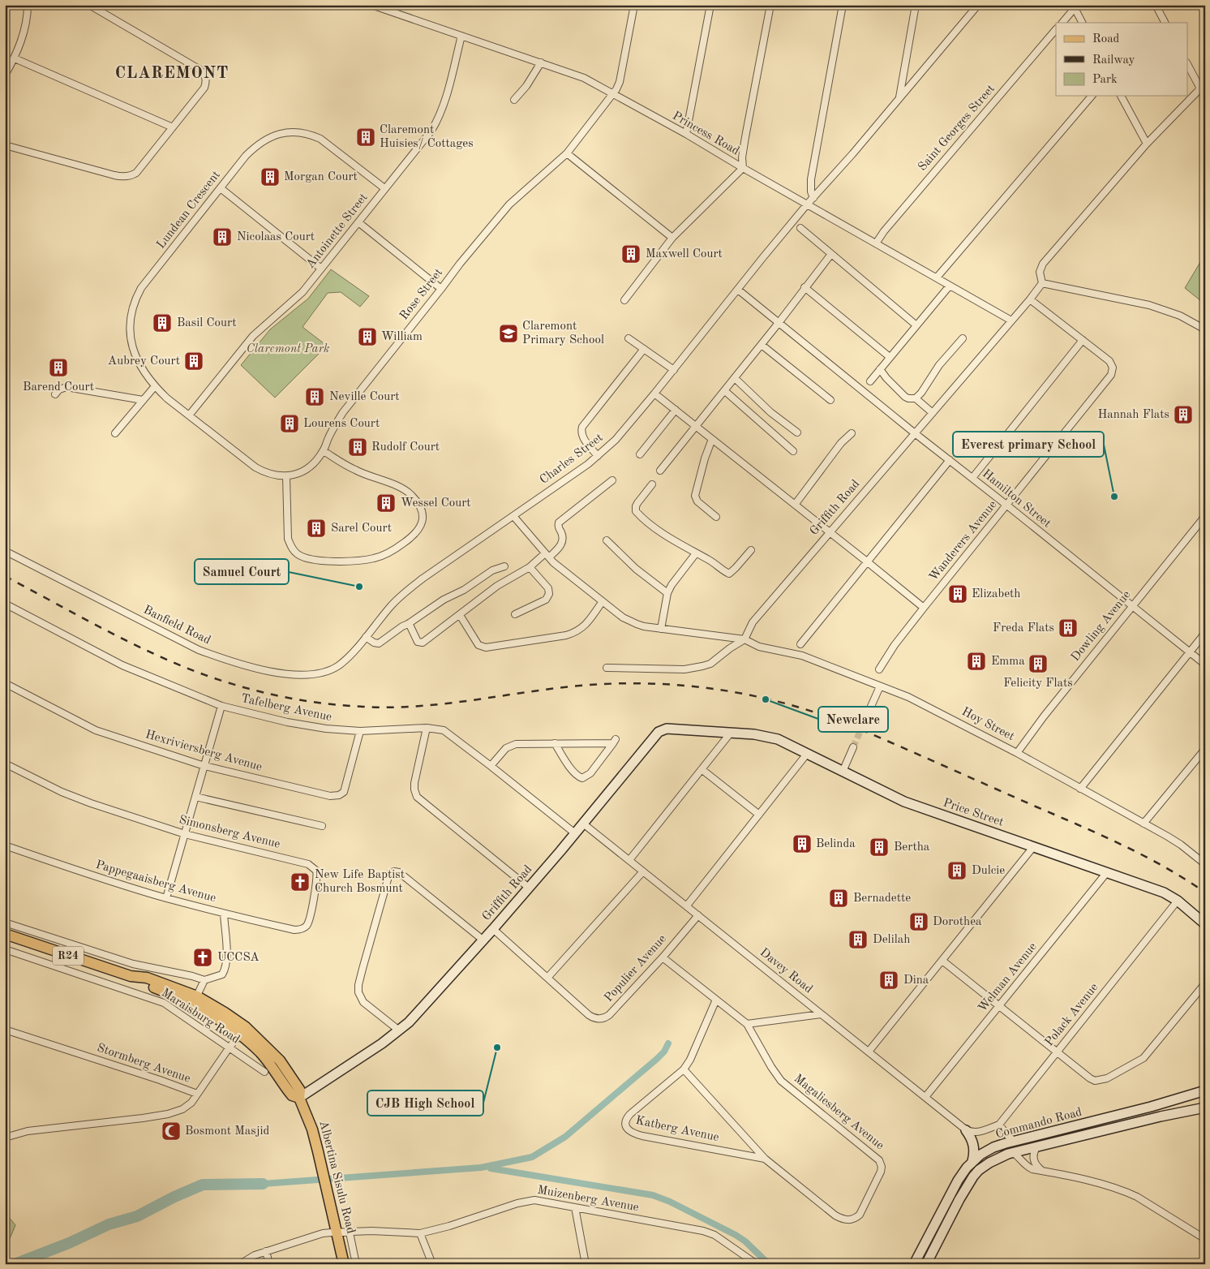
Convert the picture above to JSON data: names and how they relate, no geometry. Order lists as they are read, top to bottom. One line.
{"streets":{"main road":["R24","Albertina Sisulu Road"],"street":["Saint Georges Street","Princess Road","Lundean Crescent","Antoinette Street","Rose Street","Charles Street","Hamilton Street","Griffith Road","Wanderers Avenue","Banfield Road","Dowling Avenue","Tafelberg Avenue","Hoy Street","Hexriviersberg Avenue","Price Street","Simonsberg Avenue","Pappegaaisberg Avenue","Populier Avenue","Davey Road","Welman Avenue","Polack Avenue","Maraisburg Road","Stormberg Avenue","Magaliesberg Avenue","Commando Road","Katberg Avenue","Muizenberg Avenue"]},"crossings":[["Saint Georges Street","Princess Road"],["Princess Road","Antoinette Street"],["Princess Road","Rose Street"],["Princess Road","Charles Street"],["Princess Road","Griffith Road"],["Lundean Crescent","Antoinette Street"],["Lundean Crescent","Rose Street"],["Antoinette Street","Rose Street"],["Charles Street","Hamilton Street"],["Charles Street","Banfield Road"],["Charles Street","Hoy Street"],["Hamilton Street","Griffith Road"],["Hamilton Street","Wanderers Avenue"],["Hamilton Street","Dowling Avenue"],["Griffith Road","Tafelberg Avenue"],["Griffith Road","Hoy Street"],["Griffith Road","Price Street"],["Griffith Road","Populier Avenue"],["Griffith Road","Davey Road"],["Griffith Road","Albertina Sisulu Road"],["Dowling Avenue","Hoy Street"],["Tafelberg Avenue","Hexriviersberg Avenue"],["Price Street","Welman Avenue"],["Price Street","Polack Avenue"],["Simonsberg Avenue","Pappegaaisberg Avenue"],["Pappegaaisberg Avenue","Maraisburg Road"],["Populier Avenue","Davey Road"],["Populier Avenue","Magaliesberg Avenue"],["Davey Road","Welman Avenue"],["Maraisburg Road","Stormberg Avenue"],["Stormberg Avenue","Albertina Sisulu Road"],["Magaliesberg Avenue","Katberg Avenue"],["Albertina Sisulu Road","Muizenberg Avenue"]],"districts":["CLAREMONT"],"parks":["Claremont Park"],"places":{"building":["Claremont Huisies/ Cottages","Morgan Court","Nicolaas Court","Maxwell Court","Basil Court","William","Aubrey Court","Barend Court","Neville Court","Hannah Flats","Lourens Court","Rudolf Court","Wessel Court","Sarel Court","Elizabeth","Freda Flats","Emma","Felicity Flats","Belinda","Bertha","Dulcie","Bernadette","Dorothea","Delilah","Dina"],"school or university":["Claremont Primary School"],"other":["Everest primary School","Samuel Court","Newclare","CJB High School"],"church":["New Life Baptist Church Bosmunt","UCCSA"],"mosque":["Bosmont Masjid"]},"legend":["Road","Railway","Park"]}
